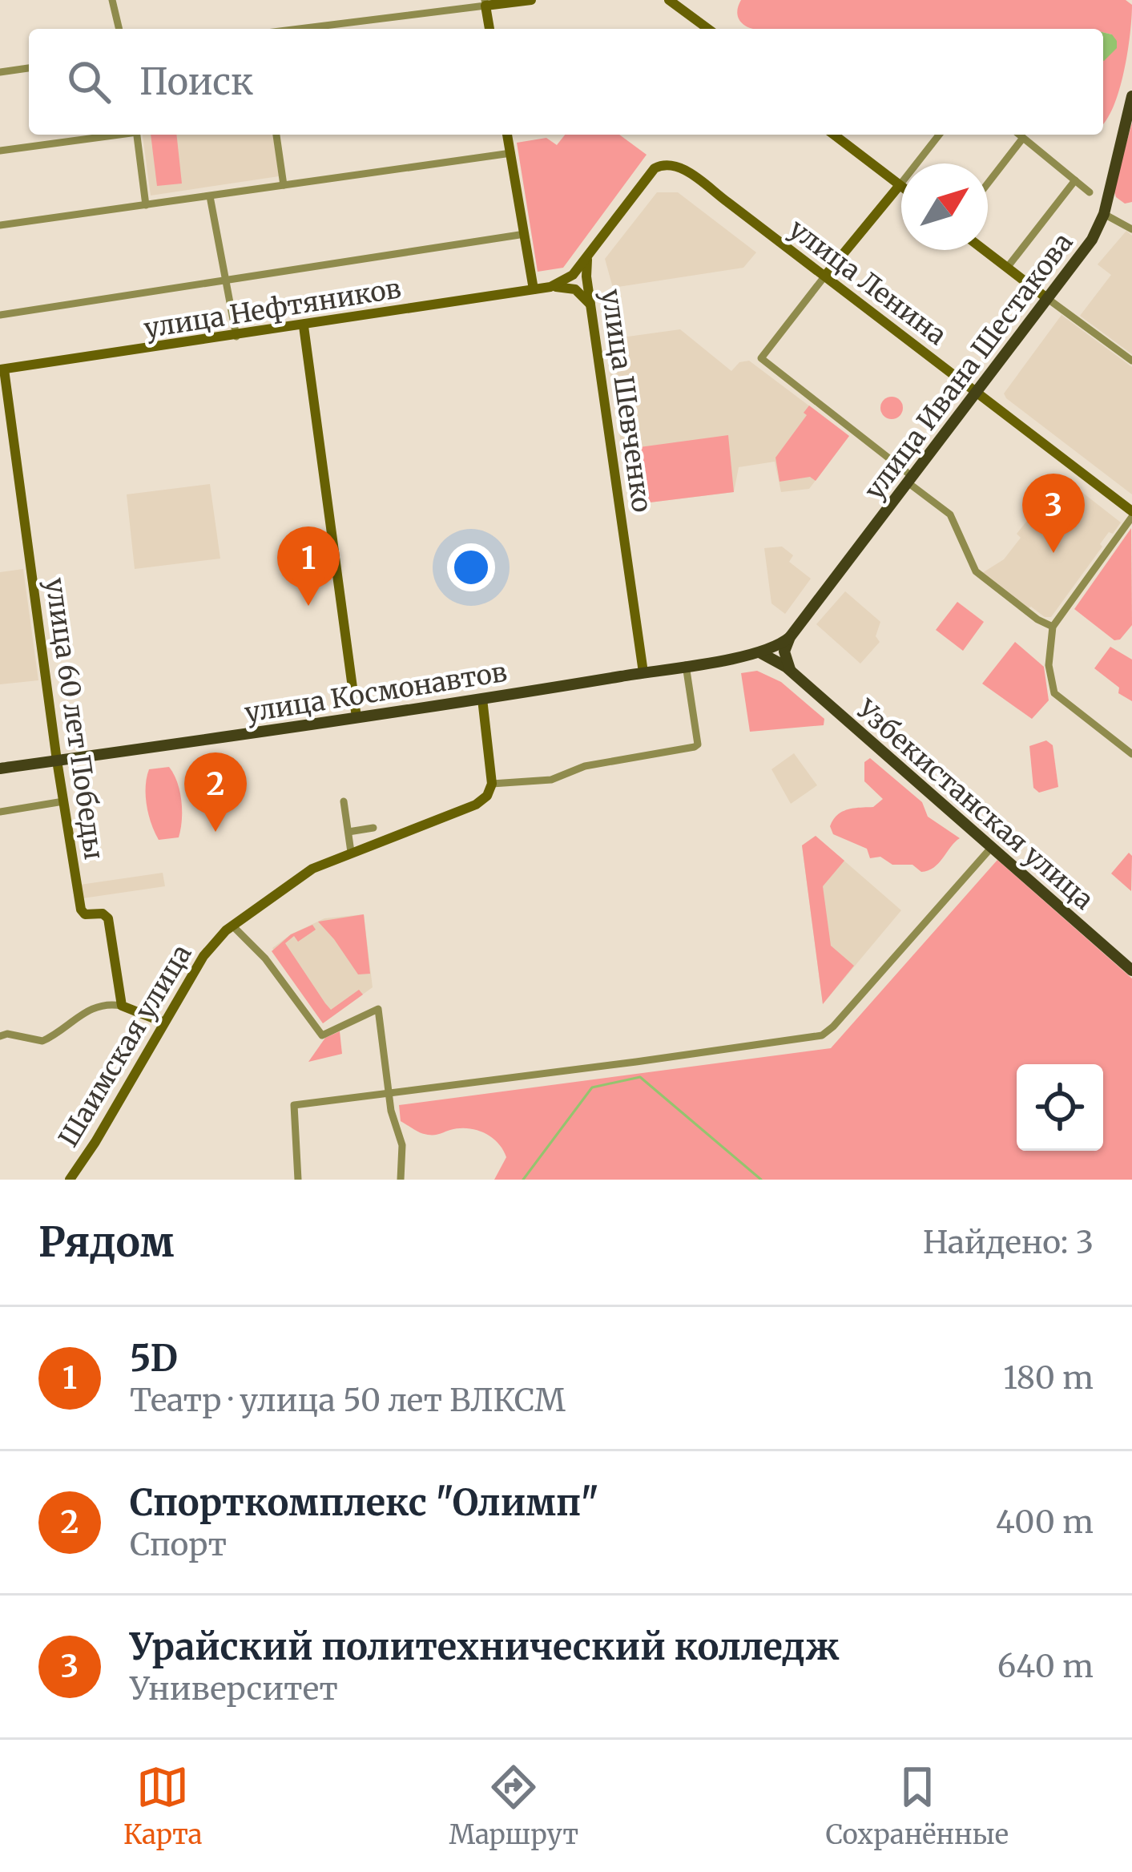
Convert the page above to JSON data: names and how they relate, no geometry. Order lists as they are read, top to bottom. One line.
{"streets":{"main road":["улица Ленина","улица Нефтяников","улица Ивана Шестакова","улица Шевченко","улица Космонавтов","улица 60 лет Победы","Узбекистанская улица","Шаимская улица"]},"crossings":[["улица Ленина","улица Ивана Шестакова"],["улица Ленина","улица Шевченко"],["улица Нефтяников","улица Шевченко"],["улица Нефтяников","улица 60 лет Победы"],["улица Ивана Шестакова","улица Космонавтов"],["улица Шевченко","улица Космонавтов"],["улица Космонавтов","улица 60 лет Победы"],["улица Космонавтов","Узбекистанская улица"]],"north":"top right","page":{"search":"Поиск","pins":["3","1","2"],"heading":["Рядом","Найдено: 3"],"list":[{"mark":"1","name":"5D","note":"Театр · улица 50 лет ВЛКСМ","value":"180 m"},{"mark":"2","name":"Спорткомплекс \"Олимп\"","note":"Спорт","value":"400 m"},{"mark":"3","name":"Урайский политехнический колледж","note":"Университет","value":"640 m"}],"nav":["Карта","Маршрут","Сохранённые"]}}
